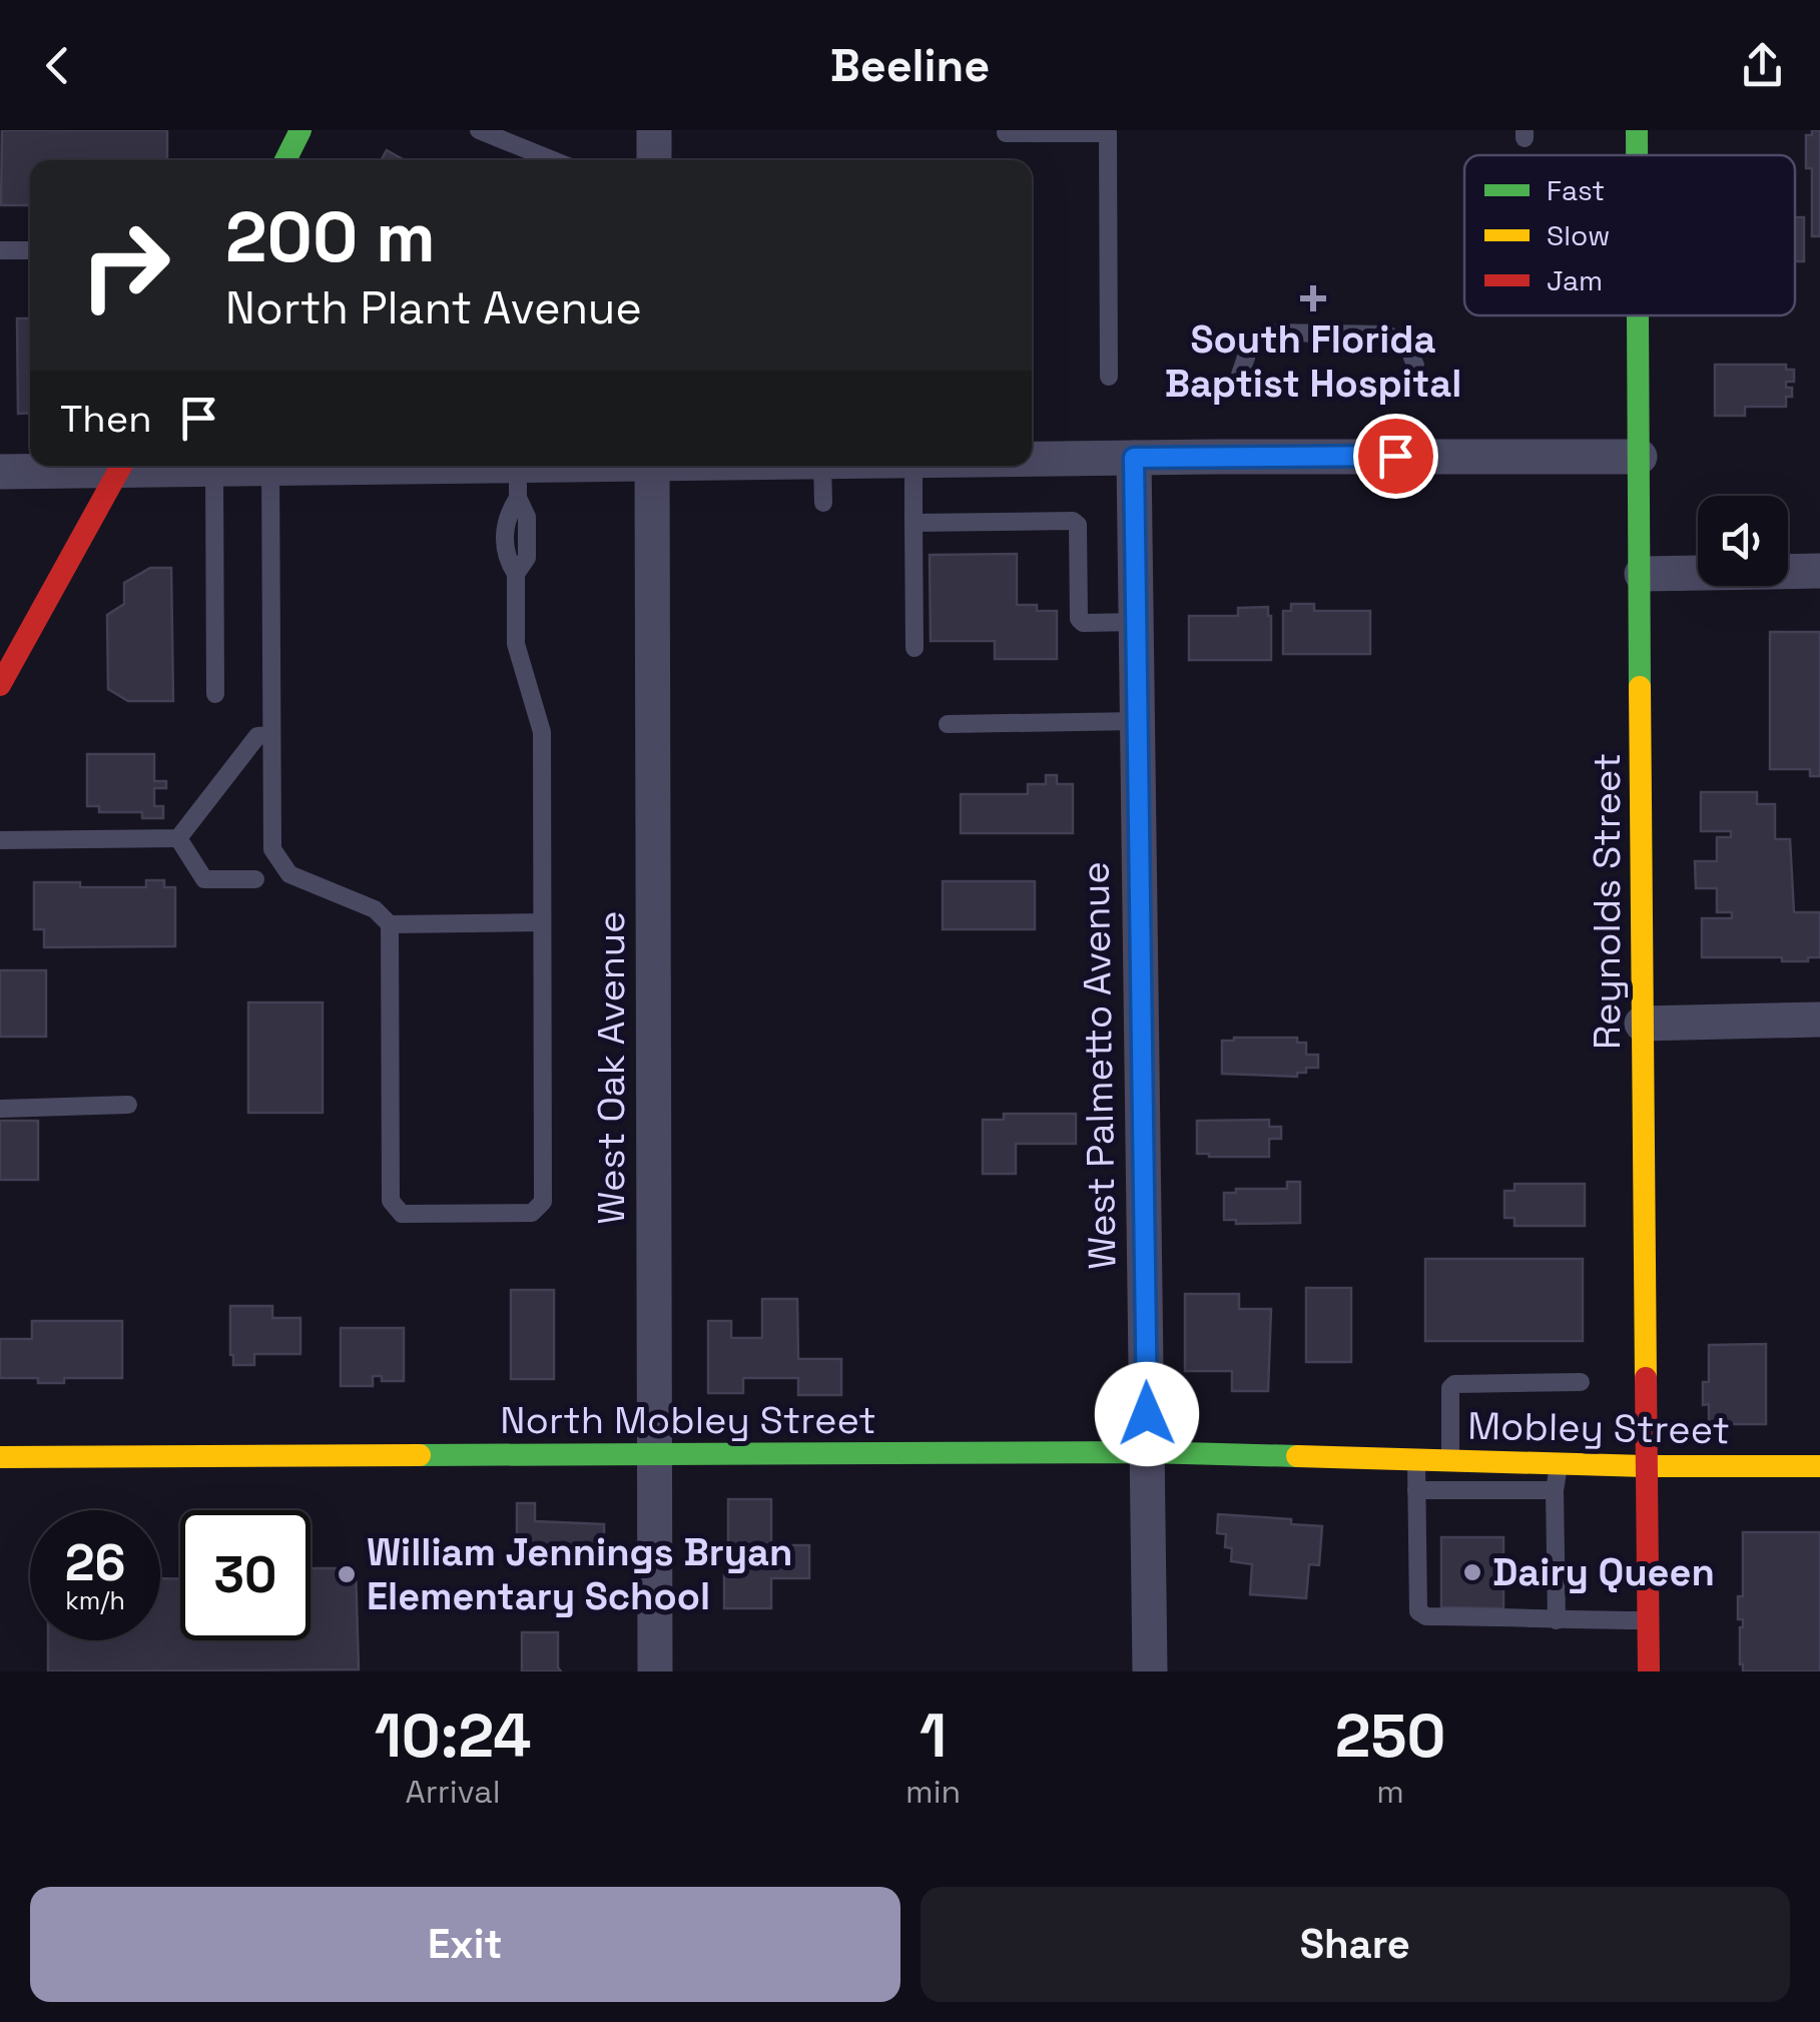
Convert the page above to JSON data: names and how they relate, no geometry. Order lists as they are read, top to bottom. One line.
{"streets":{"main road":["Reynolds Street","North Mobley Street","Mobley Street"],"street":["West Palmetto Avenue","West Oak Avenue"]},"crossings":[["Reynolds Street","Mobley Street"],["West Palmetto Avenue","North Mobley Street"],["West Oak Avenue","North Mobley Street"],["North Mobley Street","Mobley Street"]],"places":{"health":["South Florida Baptist Hospital"],"other":["Dairy Queen","William Jennings Bryan Elementary School"]},"legend":["Fast","Slow","Jam"],"page":{"header":"Beeline","turn":["200 m","North Plant Avenue"],"then":"Then","speed":"26 km/h","limit":"30","eta":["10:24","Arrival","1","min","250","m"],"buttons":["Exit","Share"]}}
